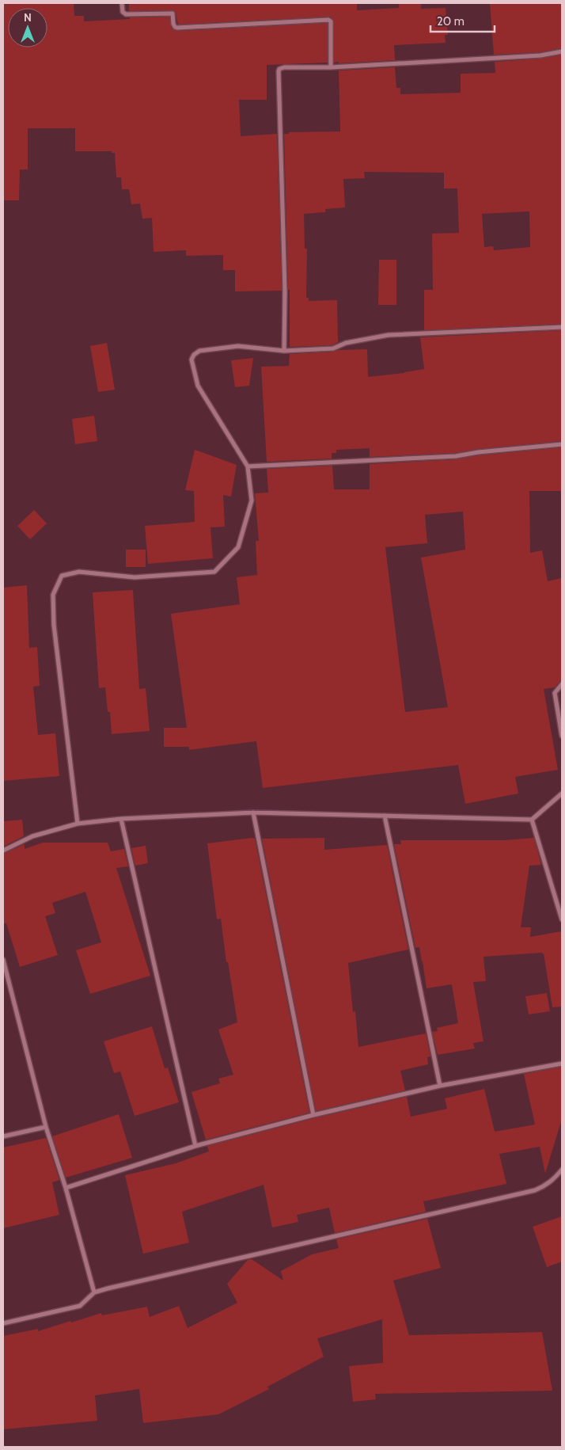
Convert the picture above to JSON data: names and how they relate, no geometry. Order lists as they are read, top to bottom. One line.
{"scale_bar":"20 m","north":"top"}
